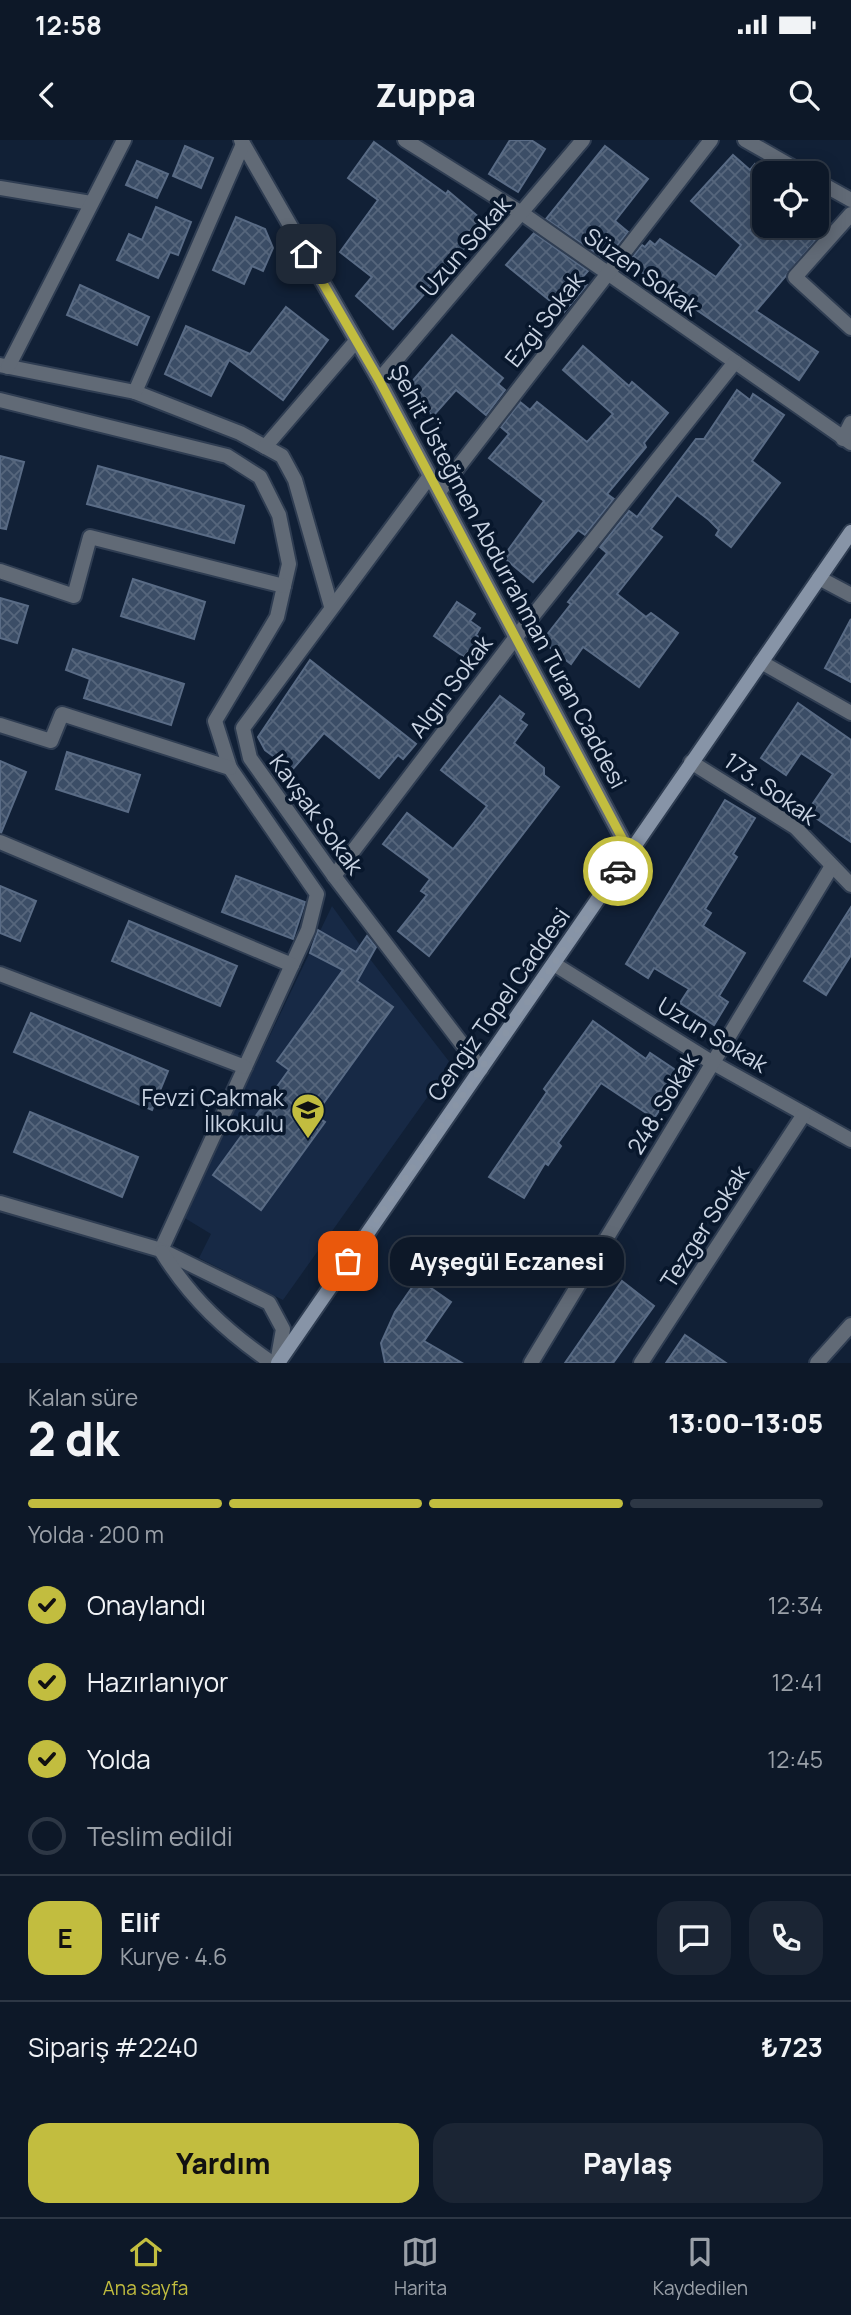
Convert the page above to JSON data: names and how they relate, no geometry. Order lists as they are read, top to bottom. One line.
{"streets":{"main road":["Cengiz Topel Caddesi"],"street":["Uzun Sokak","Süzen Sokak","Ezgi Sokak","Şehit Üsteğmen Abdurrahman Turan Caddesi","Algın Sokak","173. Sokak","Kavşak Sokak","248. Sokak","Tezger Sokak"]},"crossings":[["Uzun Sokak","Süzen Sokak"],["Uzun Sokak","Şehit Üsteğmen Abdurrahman Turan Caddesi"],["Uzun Sokak","Cengiz Topel Caddesi"],["Uzun Sokak","248. Sokak"],["Uzun Sokak","Tezger Sokak"],["Süzen Sokak","Ezgi Sokak"],["Süzen Sokak","Algın Sokak"],["Ezgi Sokak","Şehit Üsteğmen Abdurrahman Turan Caddesi"],["Şehit Üsteğmen Abdurrahman Turan Caddesi","Algın Sokak"],["Şehit Üsteğmen Abdurrahman Turan Caddesi","Kavşak Sokak"],["Şehit Üsteğmen Abdurrahman Turan Caddesi","Cengiz Topel Caddesi"],["Algın Sokak","Kavşak Sokak"],["173. Sokak","Cengiz Topel Caddesi"],["173. Sokak","248. Sokak"],["Kavşak Sokak","Cengiz Topel Caddesi"]],"places":{"school or university":["Fevzi Çakmak İlkokulu"],"other":["Ayşegül Eczanesi"]},"page":{"status":"12:58","header":"Zuppa","bubble":"Ayşegül Eczanesi","heading":["2 dk","Kalan süre","13:00–13:05"],"panel":["Elif","Kurye · 4.6","Sipariş #2240","₺723"],"bar":"Yolda · 200 m","list":[["Onaylandı","12:34"],["Hazırlanıyor","12:41"],["Yolda","12:45"],"Teslim edildi"],"round":"E","buttons":["Yardım","Paylaş"],"tabs":["Ana sayfa","Harita","Kaydedilen"]}}
